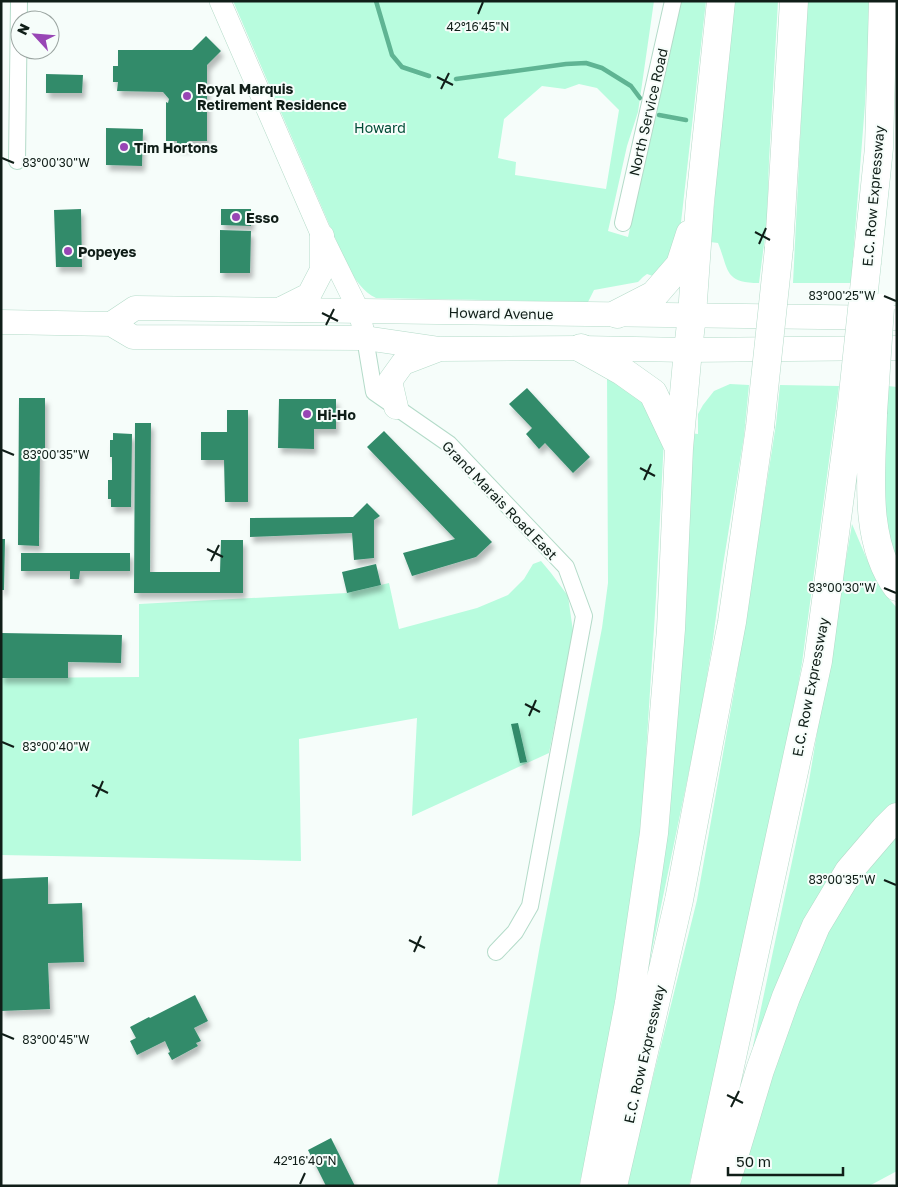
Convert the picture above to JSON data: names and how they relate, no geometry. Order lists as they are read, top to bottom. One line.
{"streets":{"highway":["E.C. Row Expressway"],"main road":["Howard Avenue"],"street":["North Service Road","Grand Marais Road East"]},"crossings":[["Howard Avenue","Grand Marais Road East"]],"parks":["Howard"],"places":["Royal Marquis Retirement Residence","Tim Hortons","Esso","Popeyes","Hi-Ho"],"scale_bar":"50 m","north":"top left","coordinates":["42°16'45\"N","83°00'30\"W","83°00'25\"W","83°00'35\"W","83°00'40\"W","83°00'45\"W","42°16'40\"N"]}
